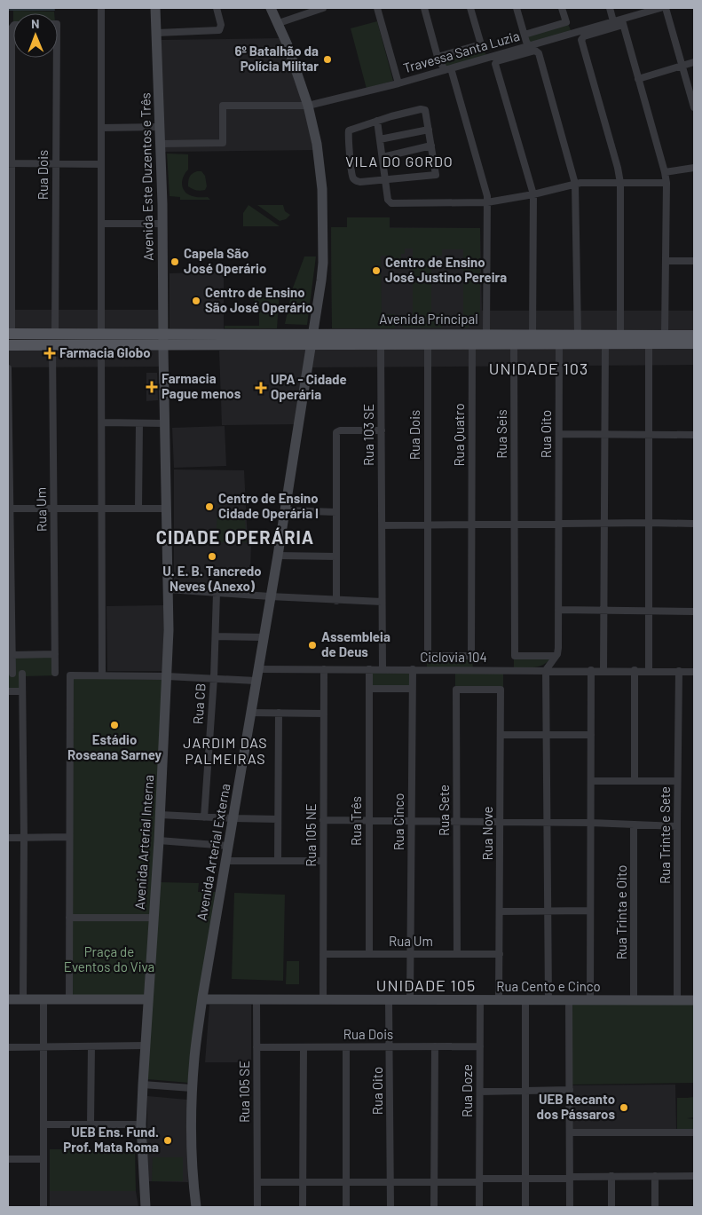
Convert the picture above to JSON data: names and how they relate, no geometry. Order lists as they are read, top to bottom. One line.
{"streets":{"main road":["Avenida Este Duzentos e Três","Avenida Principal","Avenida Arterial Interna","Avenida Arterial Externa","Rua Cento e Cinco"],"street":["Travessa Santa Luzia","Rua Dois","Rua Seis","Rua Oito","Rua 103 SE","Rua Quatro","Rua Um","Ciclovia 104","Rua CB","Rua Sete","Rua Três","Rua Cinco","Rua Nove","Rua 105 NE","Rua Trinte e Sete","Rua Trinta e Oito","Rua Doze","Rua 105 SE"]},"crossings":[["Travessa Santa Luzia","Avenida Este Duzentos e Três"],["Travessa Santa Luzia","Avenida Arterial Externa"],["Rua Dois","Avenida Principal"],["Rua Dois","Rua Oito"],["Rua Dois","Rua Quatro"],["Rua Dois","Rua Doze"],["Rua Dois","Rua 105 SE"],["Avenida Este Duzentos e Três","Avenida Principal"],["Avenida Este Duzentos e Três","Avenida Arterial Interna"],["Avenida Principal","Rua Seis"],["Avenida Principal","Rua Oito"],["Avenida Principal","Rua 103 SE"],["Avenida Principal","Rua Quatro"],["Avenida Principal","Avenida Arterial Interna"],["Avenida Principal","Avenida Arterial Externa"],["Rua Seis","Rua Oito"],["Rua Oito","Ciclovia 104"],["Rua Oito","Rua Cento e Cinco"],["Rua 103 SE","Ciclovia 104"],["Rua Um","Rua Sete"],["Rua Um","Rua Três"],["Rua Um","Rua Cinco"],["Rua Um","Rua Nove"],["Rua Um","Rua 105 NE"],["Ciclovia 104","Rua Três"],["Ciclovia 104","Rua Cinco"],["Ciclovia 104","Rua 105 NE"],["Ciclovia 104","Rua Trinte e Sete"],["Ciclovia 104","Avenida Arterial Externa"],["Rua Sete","Rua Nove"],["Rua Nove","Rua Cento e Cinco"],["Rua 105 NE","Rua Cento e Cinco"],["Rua Trinte e Sete","Rua Cento e Cinco"],["Avenida Arterial Externa","Rua Cento e Cinco"],["Rua Trinta e Oito","Rua Cento e Cinco"],["Rua Cento e Cinco","Rua Doze"],["Rua Cento e Cinco","Rua 105 SE"]],"districts":["VILA DO GORDO","UNIDADE 103","CIDADE OPERÁRIA","JARDIM DAS PALMEIRAS","UNIDADE 105"],"parks":["Praça de Eventos do Viva"],"places":{"other":["6º Batalhão da Polícia Militar","Capela São José Operário","Centro de Ensino José Justino Pereira","Centro de Ensino São José Operário","Centro de Ensino Cidade Operária I","U. E. B. Tancredo Neves (Anexo)","Assembleia de Deus","Estádio Roseana Sarney","UEB Recanto dos Pássaros","UEB Ens. Fund. Prof. Mata Roma"],"health":["Farmacia Globo","Farmacia Pague menos","UPA - Cidade Operária"]},"north":"top"}
